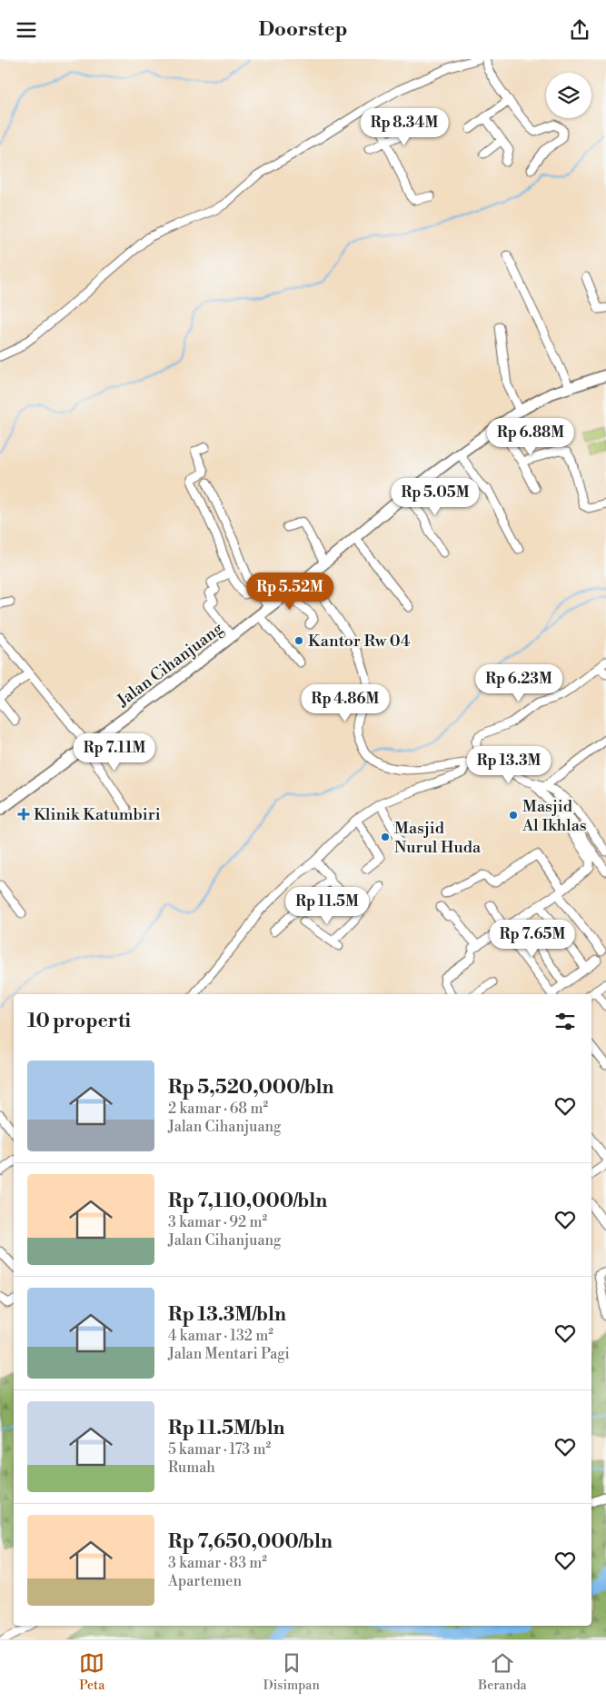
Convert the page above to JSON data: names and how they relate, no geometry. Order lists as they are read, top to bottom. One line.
{"streets":{"main road":["Jalan Cihanjuang"]},"places":{"other":["Kantor Rw 04","Masjid Al Ikhlas","Masjid Nurul Huda"],"health":["Klinik Katumbiri"]},"page":{"header":"Doorstep","price":["Rp 8.34M","Rp 6.88M","Rp 5.05M","Rp 5.52M","Rp 6.23M","Rp 4.86M","Rp 7.11M","Rp 13.3M","Rp 11.5M","Rp 7.65M"],"heading":"10 properti","list":[{"name":"Rp 5,520,000/bln","note":"2 kamar · 68 m² · Jalan Cihanjuang"},{"name":"Rp 7,110,000/bln","note":"3 kamar · 92 m² · Jalan Cihanjuang"},{"name":"Rp 13.3M/bln","note":"4 kamar · 132 m² · Jalan Mentari Pagi"},{"name":"Rp 11.5M/bln","note":"5 kamar · 173 m² · Rumah"},{"name":"Rp 7,650,000/bln","note":"3 kamar · 83 m² · Apartemen"}],"tabs":["Peta","Disimpan","Beranda"]}}
